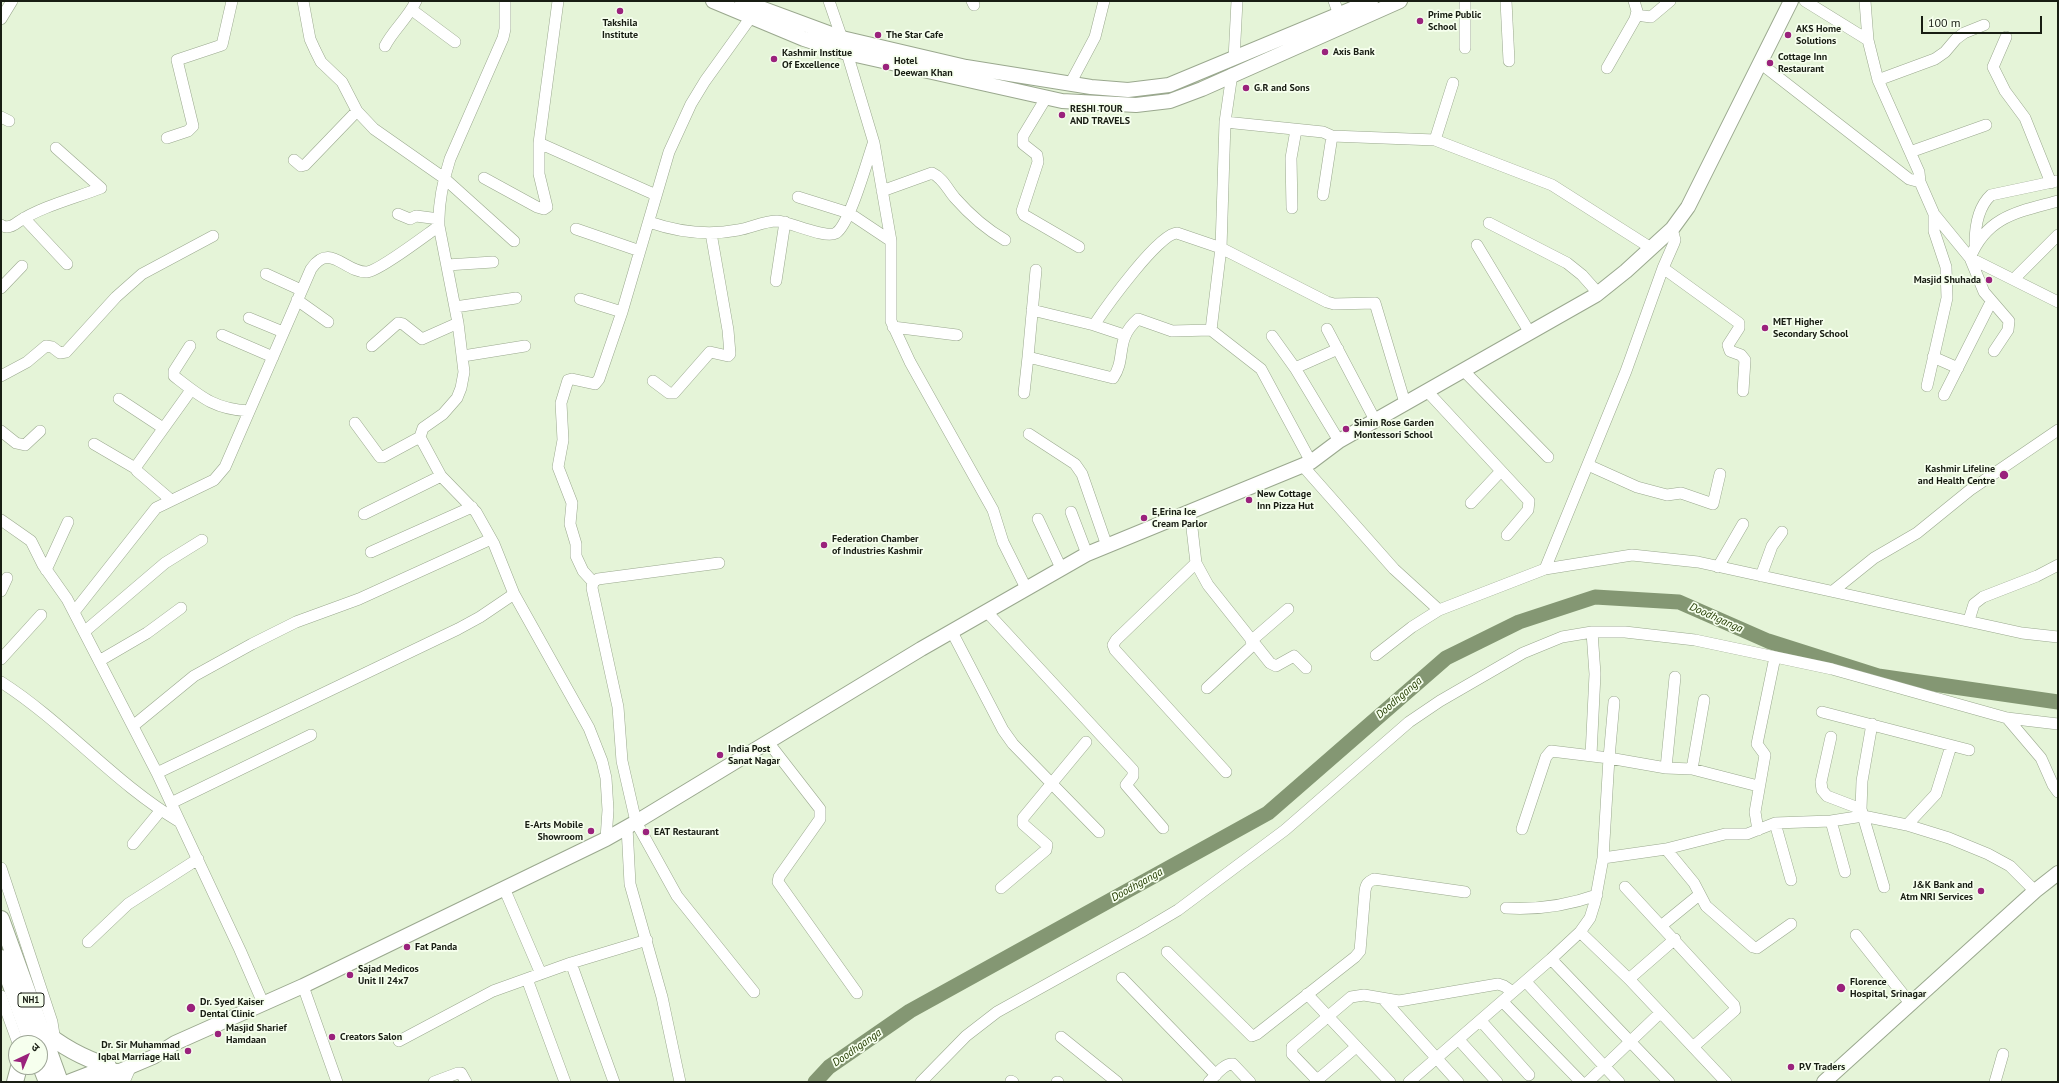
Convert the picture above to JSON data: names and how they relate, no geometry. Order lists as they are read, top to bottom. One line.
{"streets":{"highway":["NH1"]},"water":["Doodhganga"],"places":["Takshila Institute","Prime Public School","The Star Cafe","AKS Home Solutions","Axis Bank","Kashmir Institue Of Excellence","Cottage Inn Restaurant","Hotel Deewan Khan","G.R and Sons","RESHI TOUR AND TRAVELS","Masjid Shuhada","MET Higher Secondary School","Simin Rose Garden Montessori School","Kashmir Lifeline and Health Centre","New Cottage Inn Pizza Hut","E,Erina Ice Cream Parlor","Federation Chamber of Industries Kashmir","India Post Sanat Nagar","E-Arts Mobile Showroom","EAT Restaurant","J&K Bank and Atm NRI Services","Fat Panda","Sajad Medicos Unit II 24x7","Florence Hospital, Srinagar","Dr. Syed Kaiser Dental Clinic","Masjid Sharief Hamdaan","Creators Salon","Dr. Sir Muhammad Iqbal Marriage Hall","P.V Traders"],"scale_bar":"100 m","north":"top right"}
